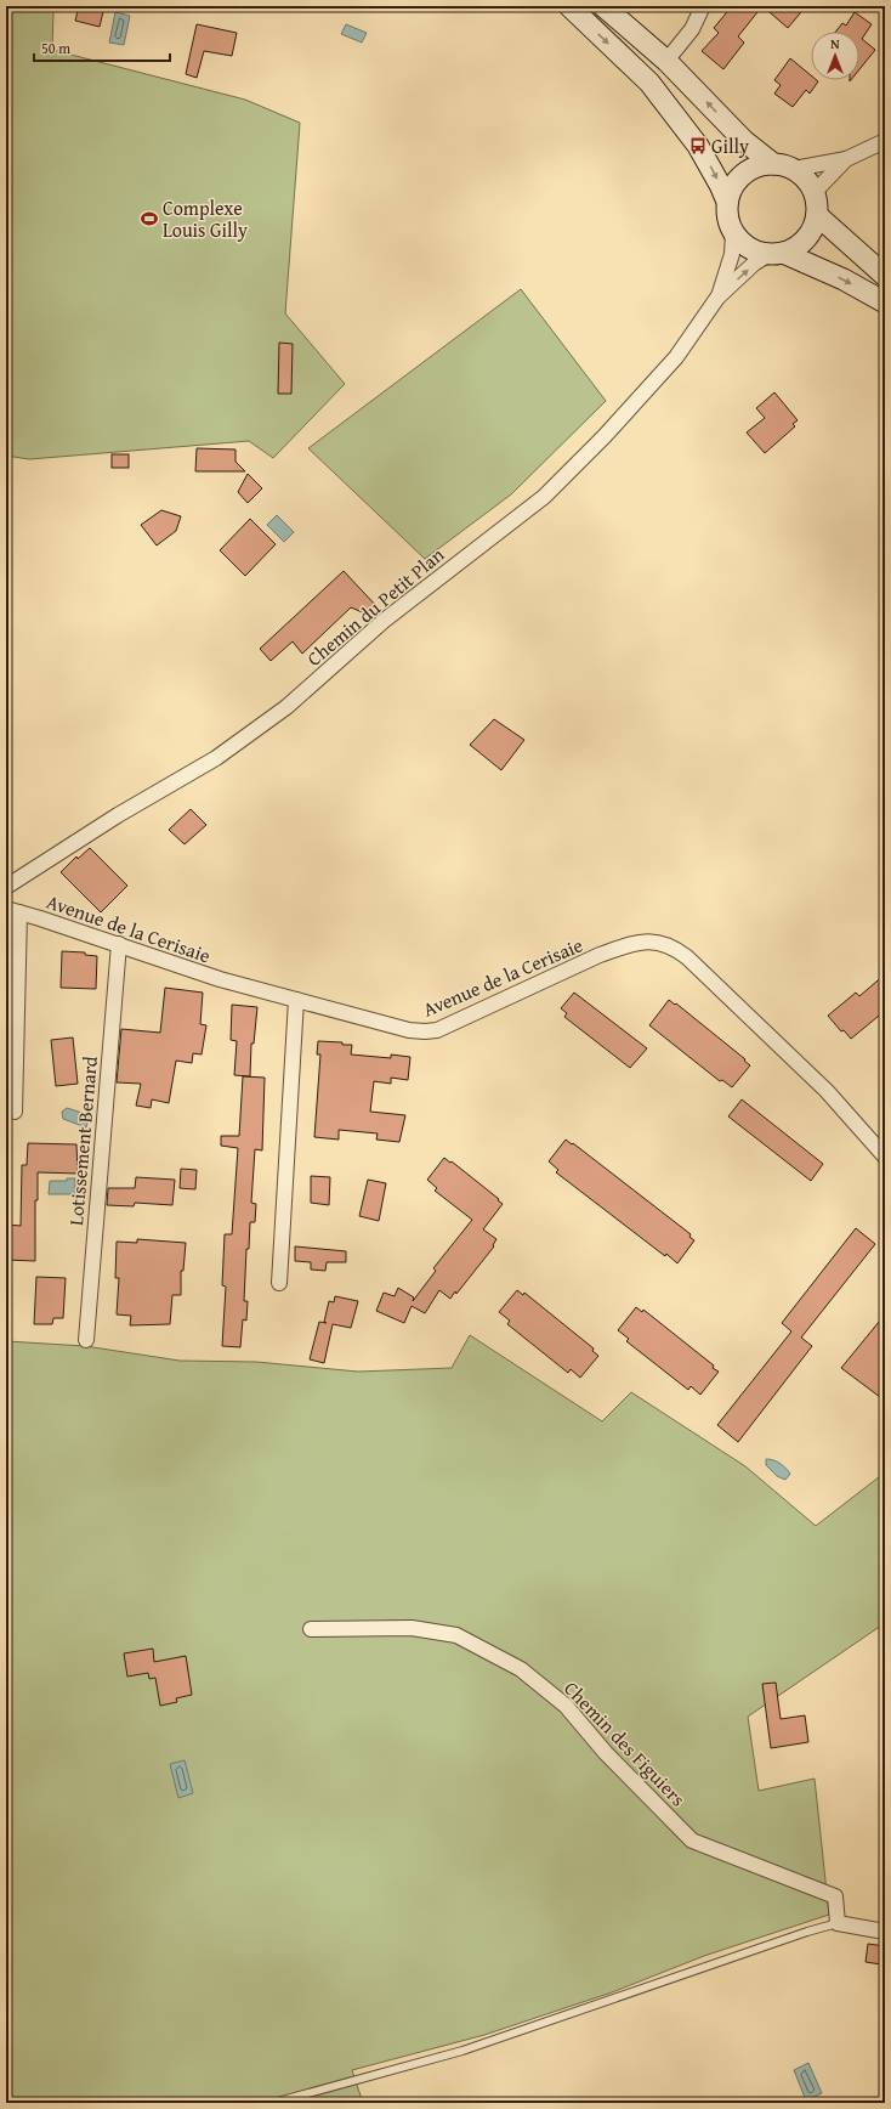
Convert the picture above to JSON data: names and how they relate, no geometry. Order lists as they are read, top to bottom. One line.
{"streets":{"street":["Chemin du Petit Plan","Avenue de la Cerisaie","Lotissement Bernard","Chemin des Figuiers"]},"crossings":[["Avenue de la Cerisaie","Lotissement Bernard"]],"places":{"bus stop":["Gilly"],"sports":["Complexe Louis Gilly"]},"scale_bar":"50 m","north":"top"}
